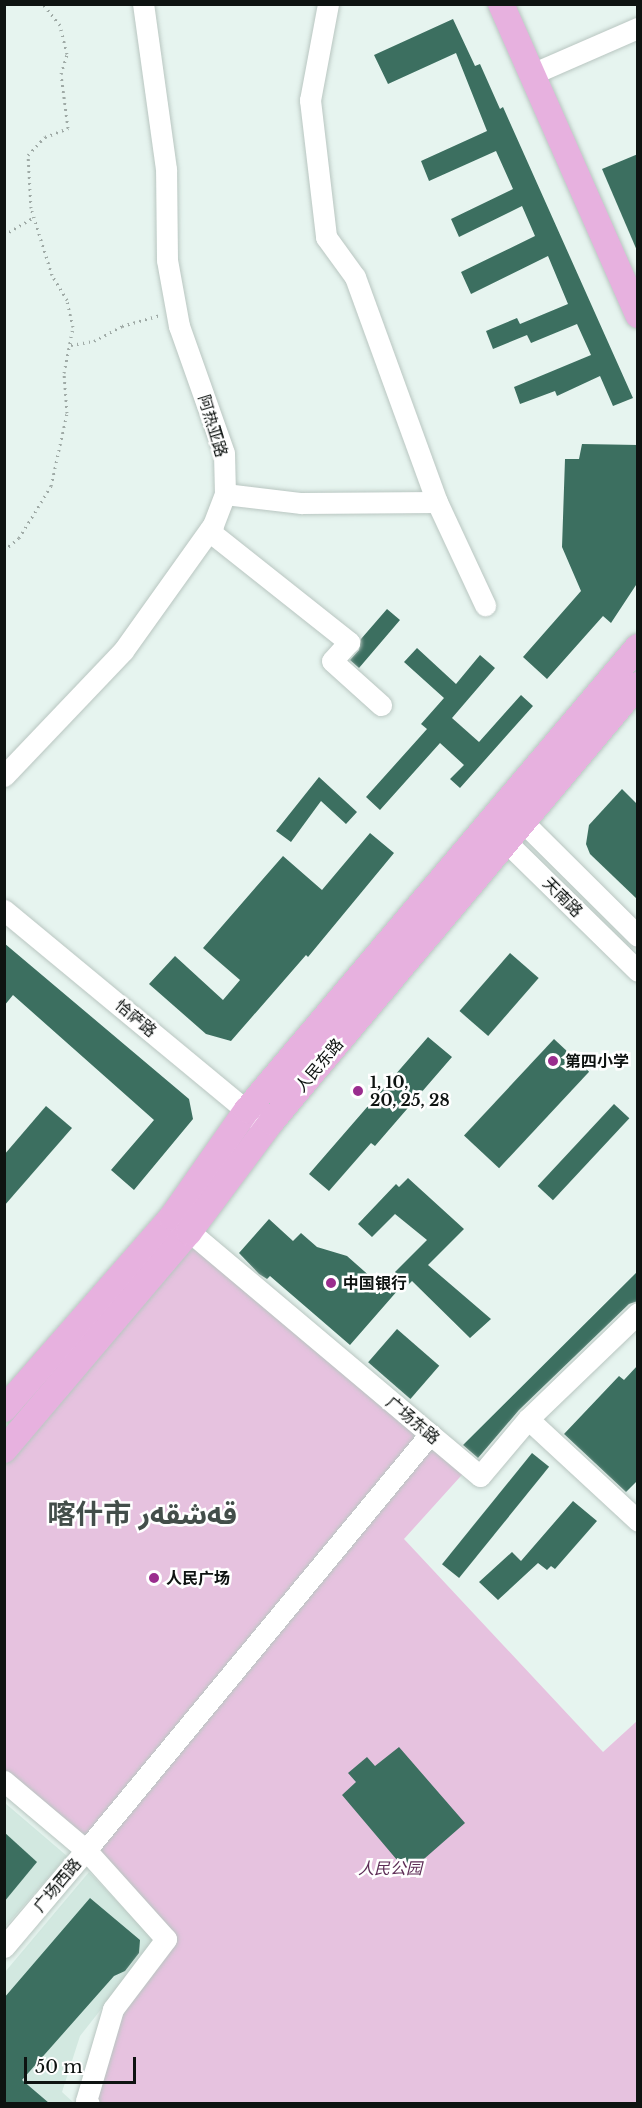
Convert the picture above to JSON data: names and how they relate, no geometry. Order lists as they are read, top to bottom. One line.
{"streets":{"main road":["人民东路"],"street":["阿热亚路","天南路","恰萨路","广场东路","广场西路"]},"crossings":[["天南路","人民东路"],["恰萨路","人民东路"],["人民东路","广场东路"]],"districts":["喀什市 قەشقەر"],"parks":["人民公园"],"places":["第四小学","1, 10, 20, 25, 28","中国银行","人民广场"],"scale_bar":"50 m"}
